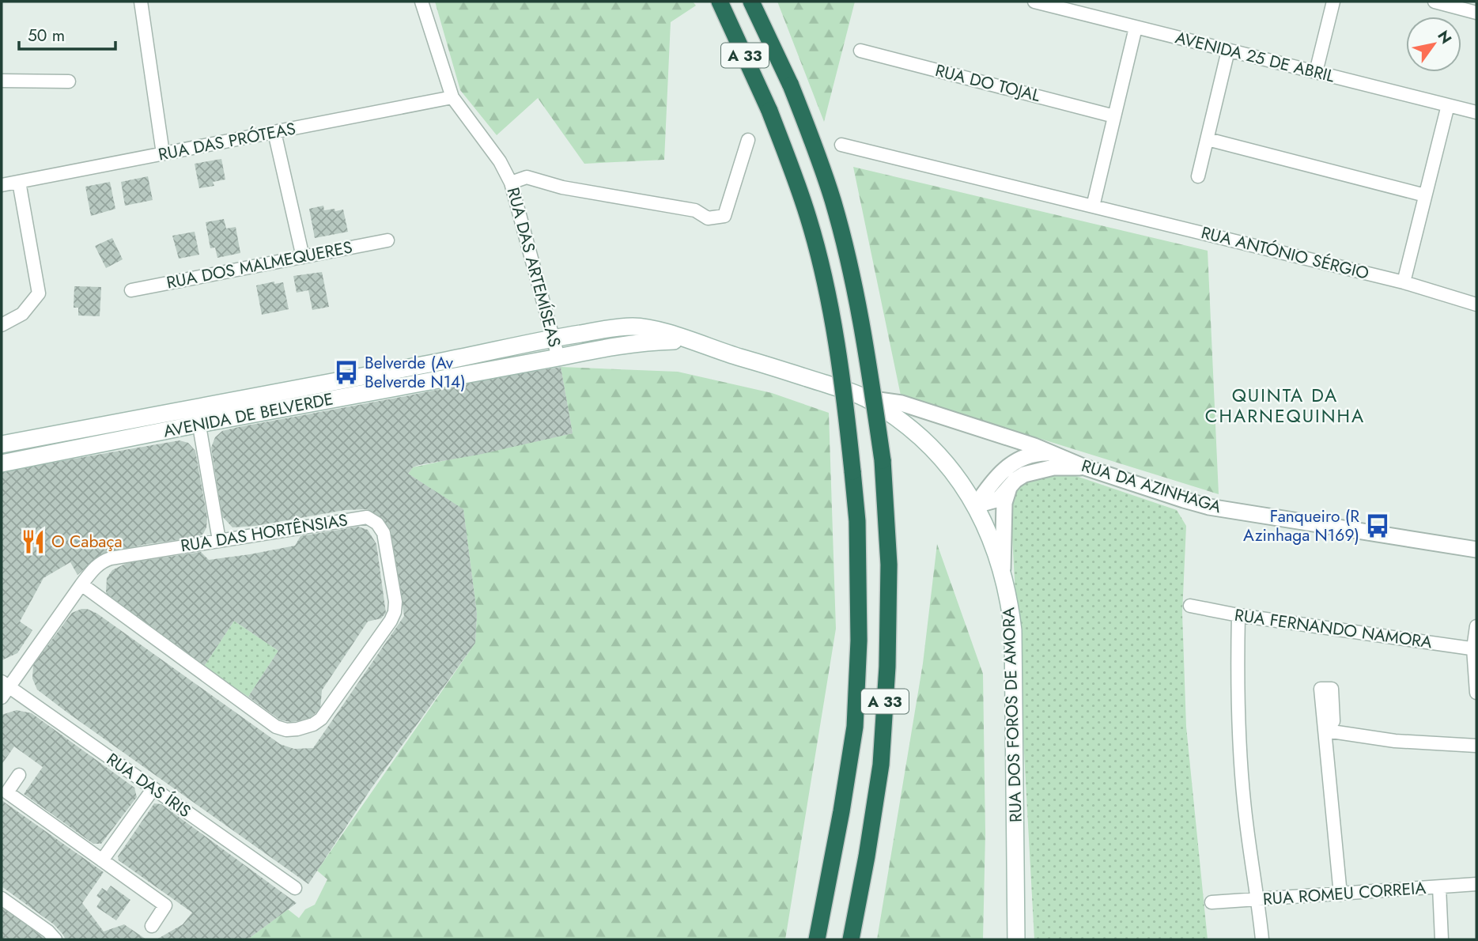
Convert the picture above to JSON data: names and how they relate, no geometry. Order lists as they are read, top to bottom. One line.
{"streets":{"highway":["A 33"],"main road":["AVENIDA DE BELVERDE","RUA DOS FOROS DE AMORA"],"street":["AVENIDA 25 DE ABRIL","RUA DO TOJAL","RUA DAS PRÓTEAS","RUA ANTÓNIO SÉRGIO","RUA DOS MALMEQUERES","RUA DAS ARTEMÍSEAS","RUA DA AZINHAGA","RUA DAS HORTÊNSIAS","RUA FERNANDO NAMORA","RUA DAS ÍRIS","RUA ROMEU CORREIA"]},"crossings":[["RUA DAS PRÓTEAS","RUA DAS ARTEMÍSEAS"],["RUA DAS ARTEMÍSEAS","AVENIDA DE BELVERDE"],["AVENIDA DE BELVERDE","RUA DOS FOROS DE AMORA"],["RUA DA AZINHAGA","RUA DOS FOROS DE AMORA"]],"districts":["QUINTA DA CHARNEQUINHA"],"places":{"bus stop":["Belverde (Av Belverde N14)","Fanqueiro (R Azinhaga N169)"],"restaurant":["O Cabaça"]},"scale_bar":"50 m","north":"top right"}
